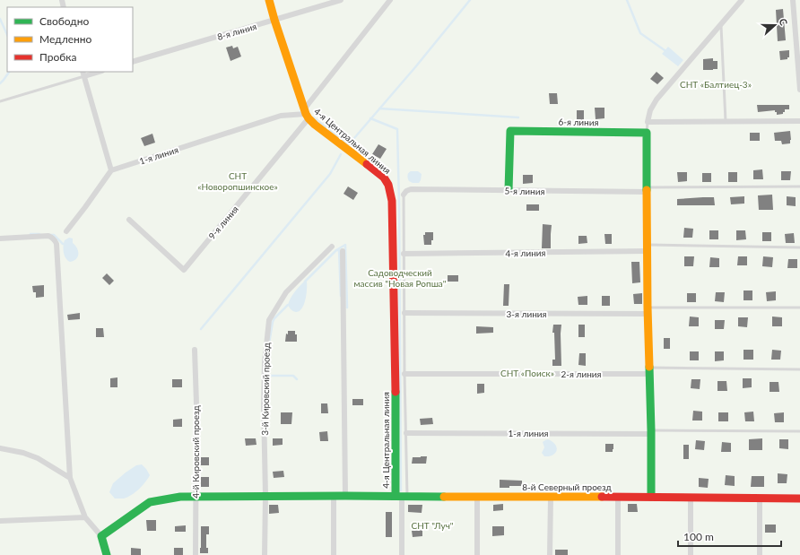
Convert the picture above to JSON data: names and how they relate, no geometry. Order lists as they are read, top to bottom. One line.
{"streets":{"street":["8-я линия","6-я линия","4-я Центральная линия","1-я линия","5-я линия","9-я линия","4-я линия","3-я линия","2-я линия","3-й Кировский проезд","4-й Кировский проезд","8-й Северный проезд"]},"crossings":[["8-я линия","4-я Центральная линия"],["6-я линия","5-я линия"],["4-я Центральная линия","1-я линия"],["4-я Центральная линия","9-я линия"],["4-я Центральная линия","8-й Северный проезд"],["1-я линия","9-я линия"],["3-й Кировский проезд","8-й Северный проезд"],["4-й Кировский проезд","8-й Северный проезд"]],"parks":["СНТ «Балтиец-3»","СНТ «Новоропшинское»","Садоводческий массив \"Новая Ропша\"","СНТ «Поиск»","СНТ \"Луч\""],"legend":["Свободно","Медленно","Пробка"],"scale_bar":"100 m","north":"right"}
